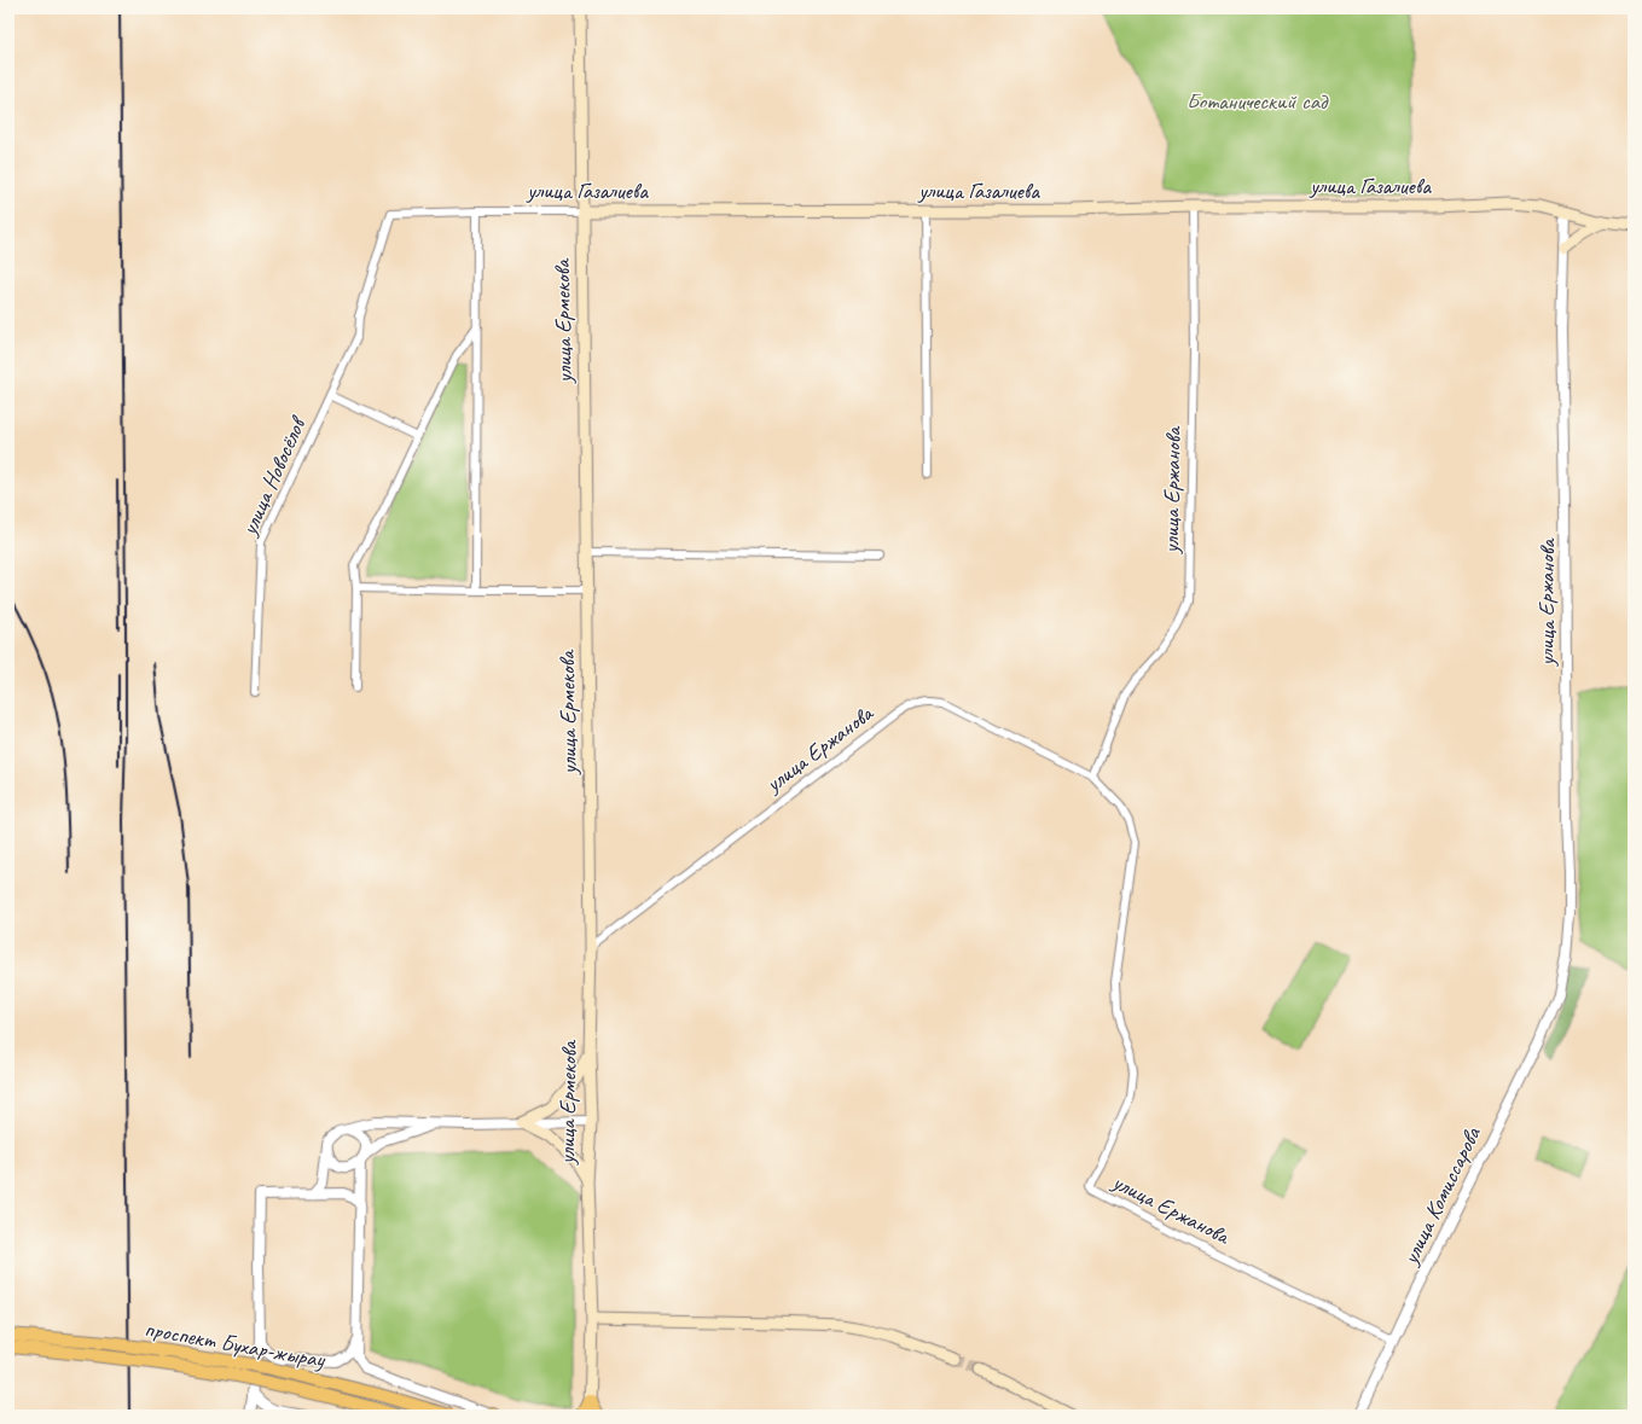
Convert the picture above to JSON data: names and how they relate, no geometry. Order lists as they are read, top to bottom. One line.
{"streets":{"main road":["улица Газалиева","улица Ермекова","проспект Бухар-жырау"],"street":["улица Новосёлов","улица Ержанова","улица Комиссарова"]},"crossings":[["улица Газалиева","улица Ермекова"],["улица Газалиева","улица Новосёлов"],["улица Газалиева","улица Ержанова"],["улица Ермекова","улица Ержанова"],["улица Ержанова","улица Комиссарова"]],"parks":["Ботанический сад"]}
